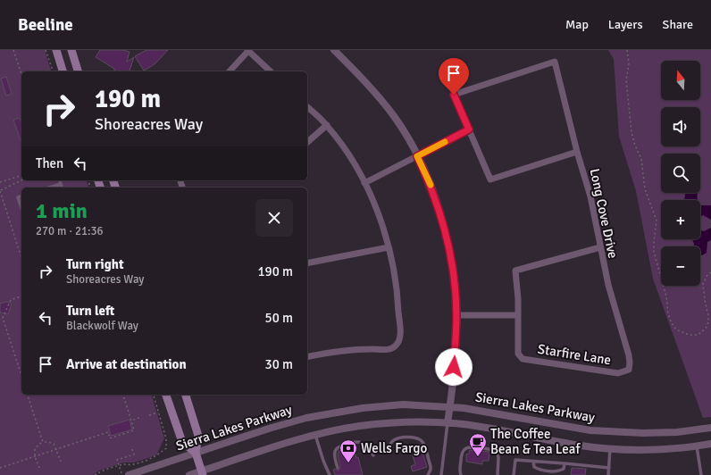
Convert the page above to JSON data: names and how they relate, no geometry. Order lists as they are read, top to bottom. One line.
{"streets":{"street":["Long Cove Drive","Starfire Lane","Sierra Lakes Parkway"]},"crossings":[["Long Cove Drive","Starfire Lane"]],"places":{"cafe":["The Coffee Bean & Tea Leaf"],"bank":["Wells Fargo"]},"north":"top","page":{"header":"Beeline","nav":["Map","Layers","Share"],"map_buttons":["+","−"],"turn":["190 m","Shoreacres Way"],"then":"Then","heading":["1 min","270 m · 21:36"],"list":[{"name":"Turn right","note":"Shoreacres Way","value":"190 m"},{"name":"Turn left","note":"Blackwolf Way","value":"50 m"},{"name":"Arrive at destination","value":"30 m"}]}}
